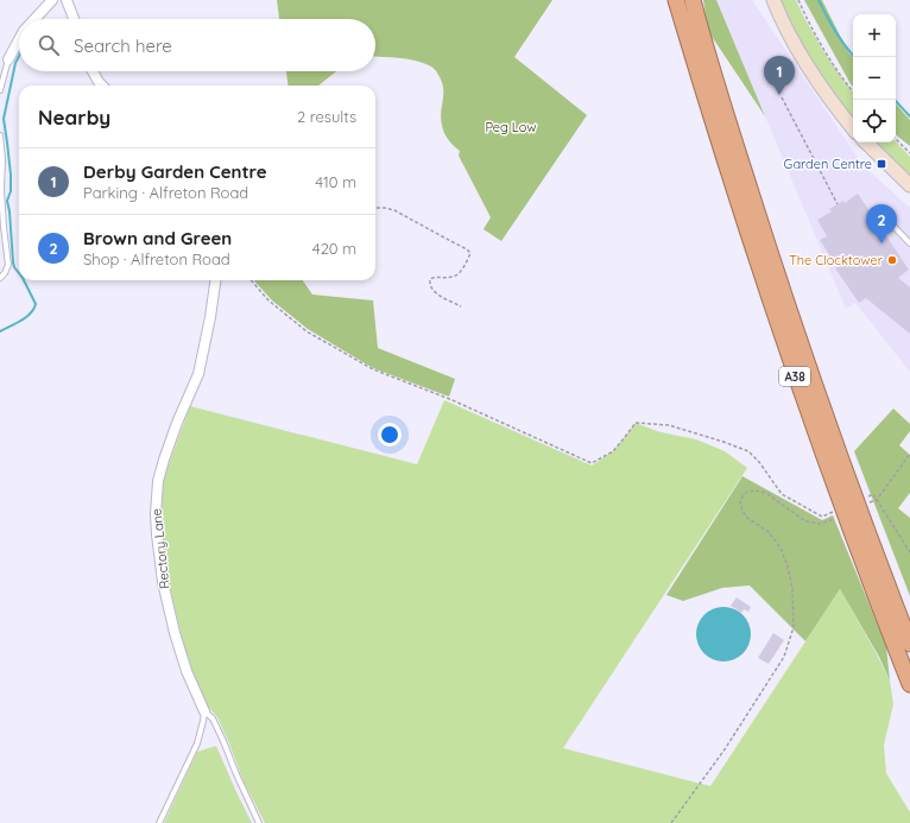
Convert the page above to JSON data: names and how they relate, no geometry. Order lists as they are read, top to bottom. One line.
{"streets":{"highway":["A38"],"street":["Rectory Lane"]},"parks":["Peg Low"],"places":{"transit":["Garden Centre"],"other":["The Clocktower"]},"page":{"map_buttons":["+","−"],"search":"Search here","pins":["1","2"],"heading":["Nearby","2 results"],"list":[{"mark":"1","name":"Derby Garden Centre","note":"Parking · Alfreton Road","value":"410 m"},{"mark":"2","name":"Brown and Green","note":"Shop · Alfreton Road","value":"420 m"}]}}
